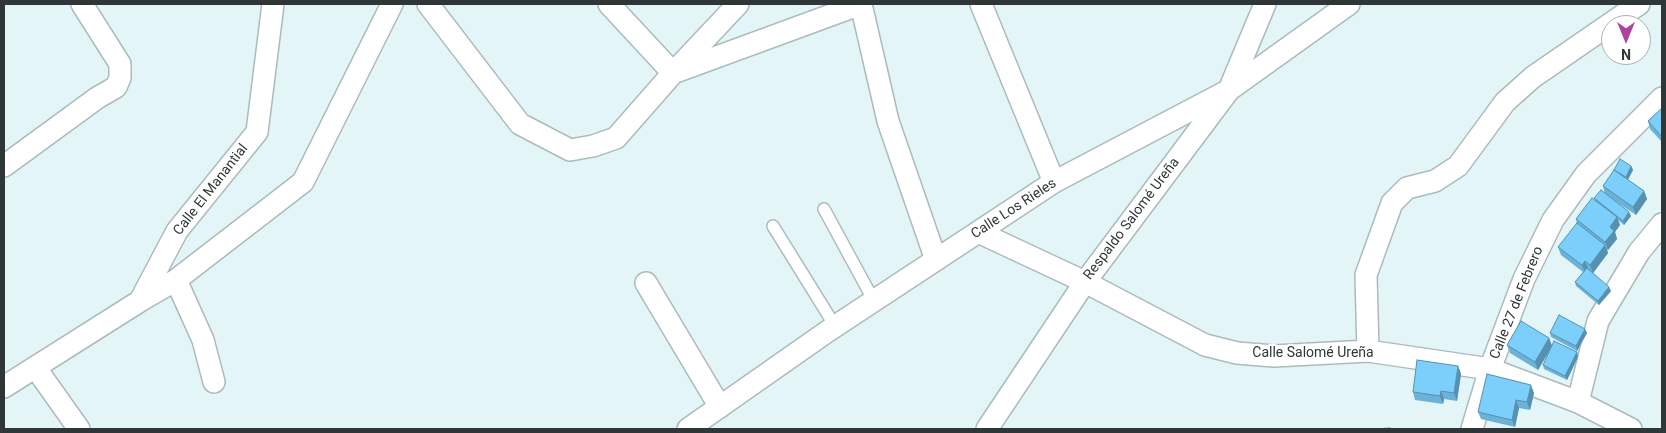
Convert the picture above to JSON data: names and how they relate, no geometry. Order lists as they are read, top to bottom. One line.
{"streets":{"street":["Calle El Manantial","Calle Los Rieles","Respaldo Salomé Ureña","Calle 27 de Febrero","Calle Salomé Ureña"]},"crossings":[["Calle Los Rieles","Respaldo Salomé Ureña"],["Calle Los Rieles","Calle Salomé Ureña"],["Respaldo Salomé Ureña","Calle Salomé Ureña"],["Calle 27 de Febrero","Calle Salomé Ureña"]],"north":"bottom"}
